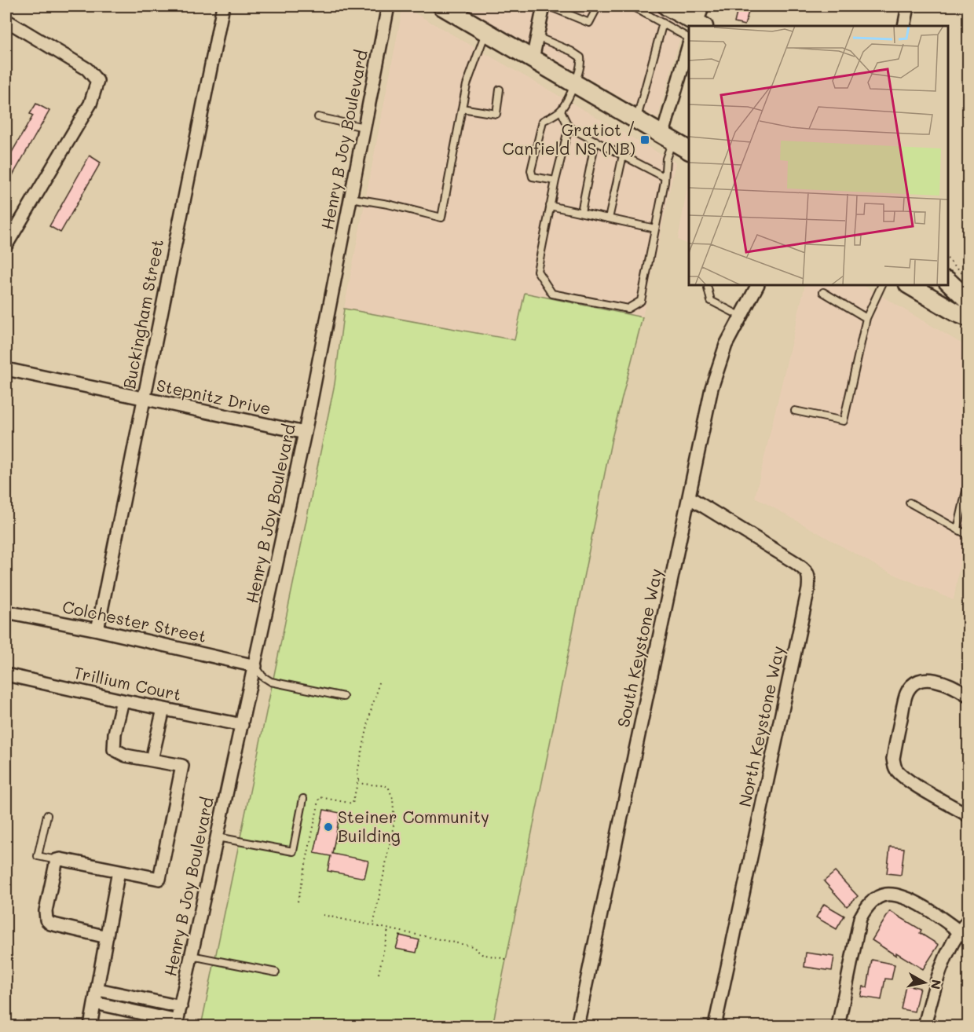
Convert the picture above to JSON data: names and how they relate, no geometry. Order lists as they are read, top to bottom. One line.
{"streets":{"street":["Henry B Joy Boulevard","Buckingham Street","Stepnitz Drive","Colchester Street","South Keystone Way","Trillium Court","North Keystone Way"]},"crossings":[["Henry B Joy Boulevard","Stepnitz Drive"],["Henry B Joy Boulevard","Colchester Street"],["Henry B Joy Boulevard","Trillium Court"],["Buckingham Street","Stepnitz Drive"],["Buckingham Street","Colchester Street"],["South Keystone Way","North Keystone Way"]],"places":{"transit":["Gratiot / Canfield NS (NB)"],"other":["Steiner Community Building"]},"north":"right"}
